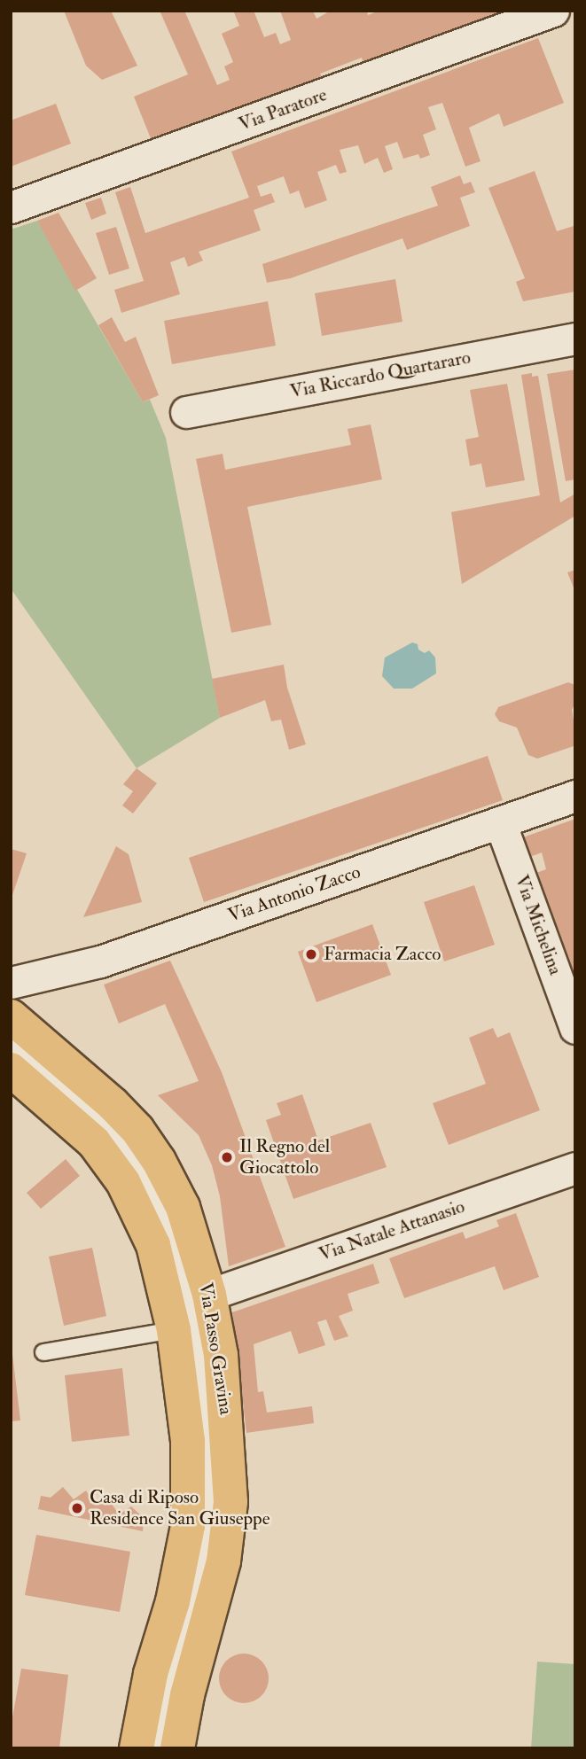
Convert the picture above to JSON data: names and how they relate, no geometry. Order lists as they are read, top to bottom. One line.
{"streets":{"main road":["Via Passo Gravina"],"street":["Via Paratore","Via Riccardo Quartararo","Via Antonio Zacco","Via Michelina","Via Natale Attanasio"]},"crossings":[["Via Antonio Zacco","Via Michelina"],["Via Natale Attanasio","Via Passo Gravina"]],"places":["Farmacia Zacco","Il Regno del Giocattolo","Casa di Riposo Residence San Giuseppe"]}
